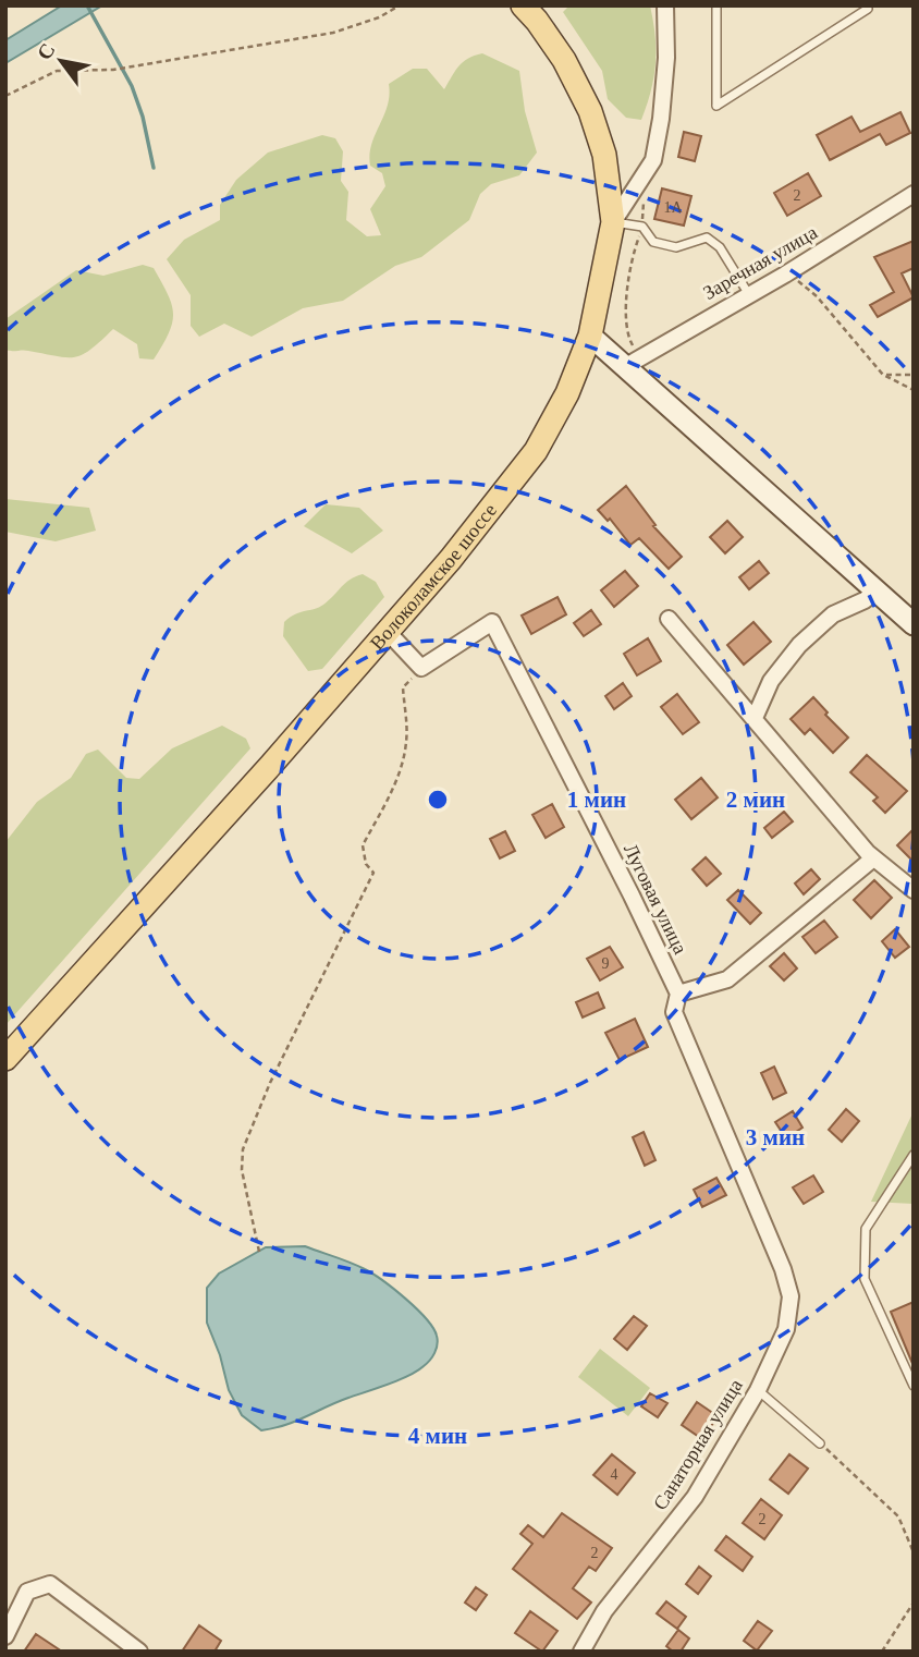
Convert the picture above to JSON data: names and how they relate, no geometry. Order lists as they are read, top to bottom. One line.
{"streets":{"main road":["Волоколамское шоссе"],"street":["Заречная улица","Луговая улица","Санаторная улица"]},"crossings":[["Луговая улица","Санаторная улица"]],"house_numbers":["2","1А","9","4","2","2"],"north":"top left","rings":["1 мин","2 мин","3 мин","4 мин"]}
